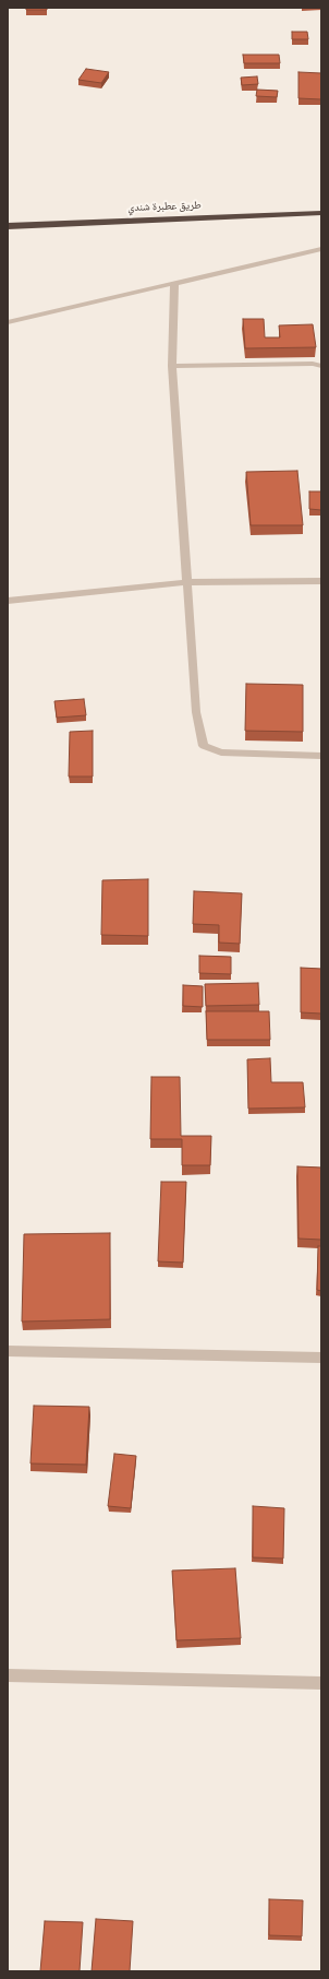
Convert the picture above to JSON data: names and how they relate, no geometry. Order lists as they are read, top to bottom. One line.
{"streets":{"highway":["طريق عطبرة شندي"]}}
